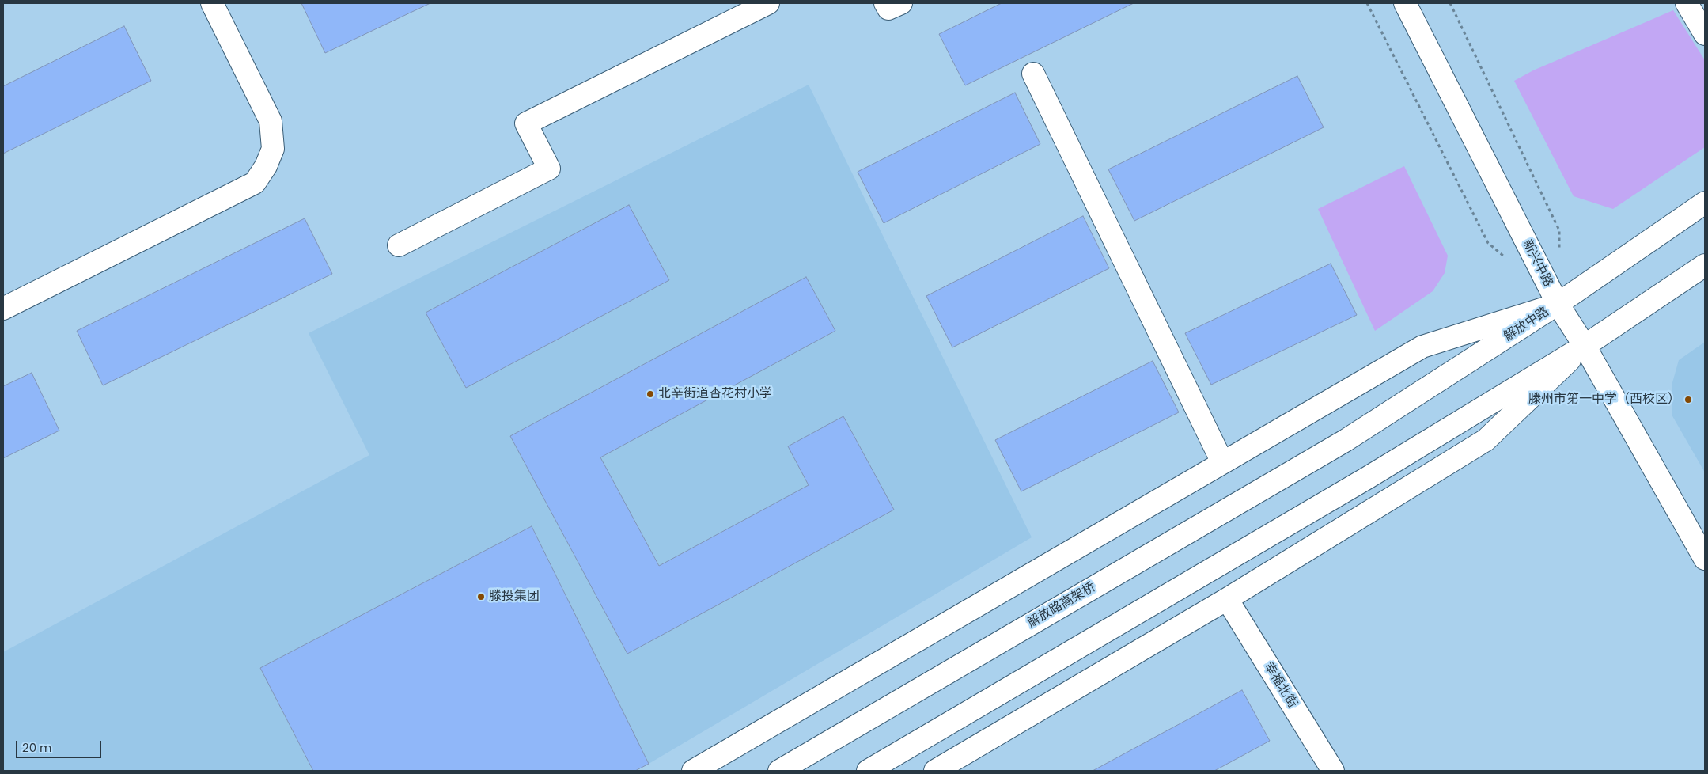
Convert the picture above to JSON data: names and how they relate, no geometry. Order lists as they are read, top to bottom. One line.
{"streets":{"main road":["新兴中路","解放中路","解放路高架桥","幸福北街"]},"crossings":[["新兴中路","解放中路"],["解放中路","解放路高架桥"]],"places":["北辛街道杏花村小学","滕州市第一中学（西校区）","滕投集团"],"scale_bar":"20 m"}
